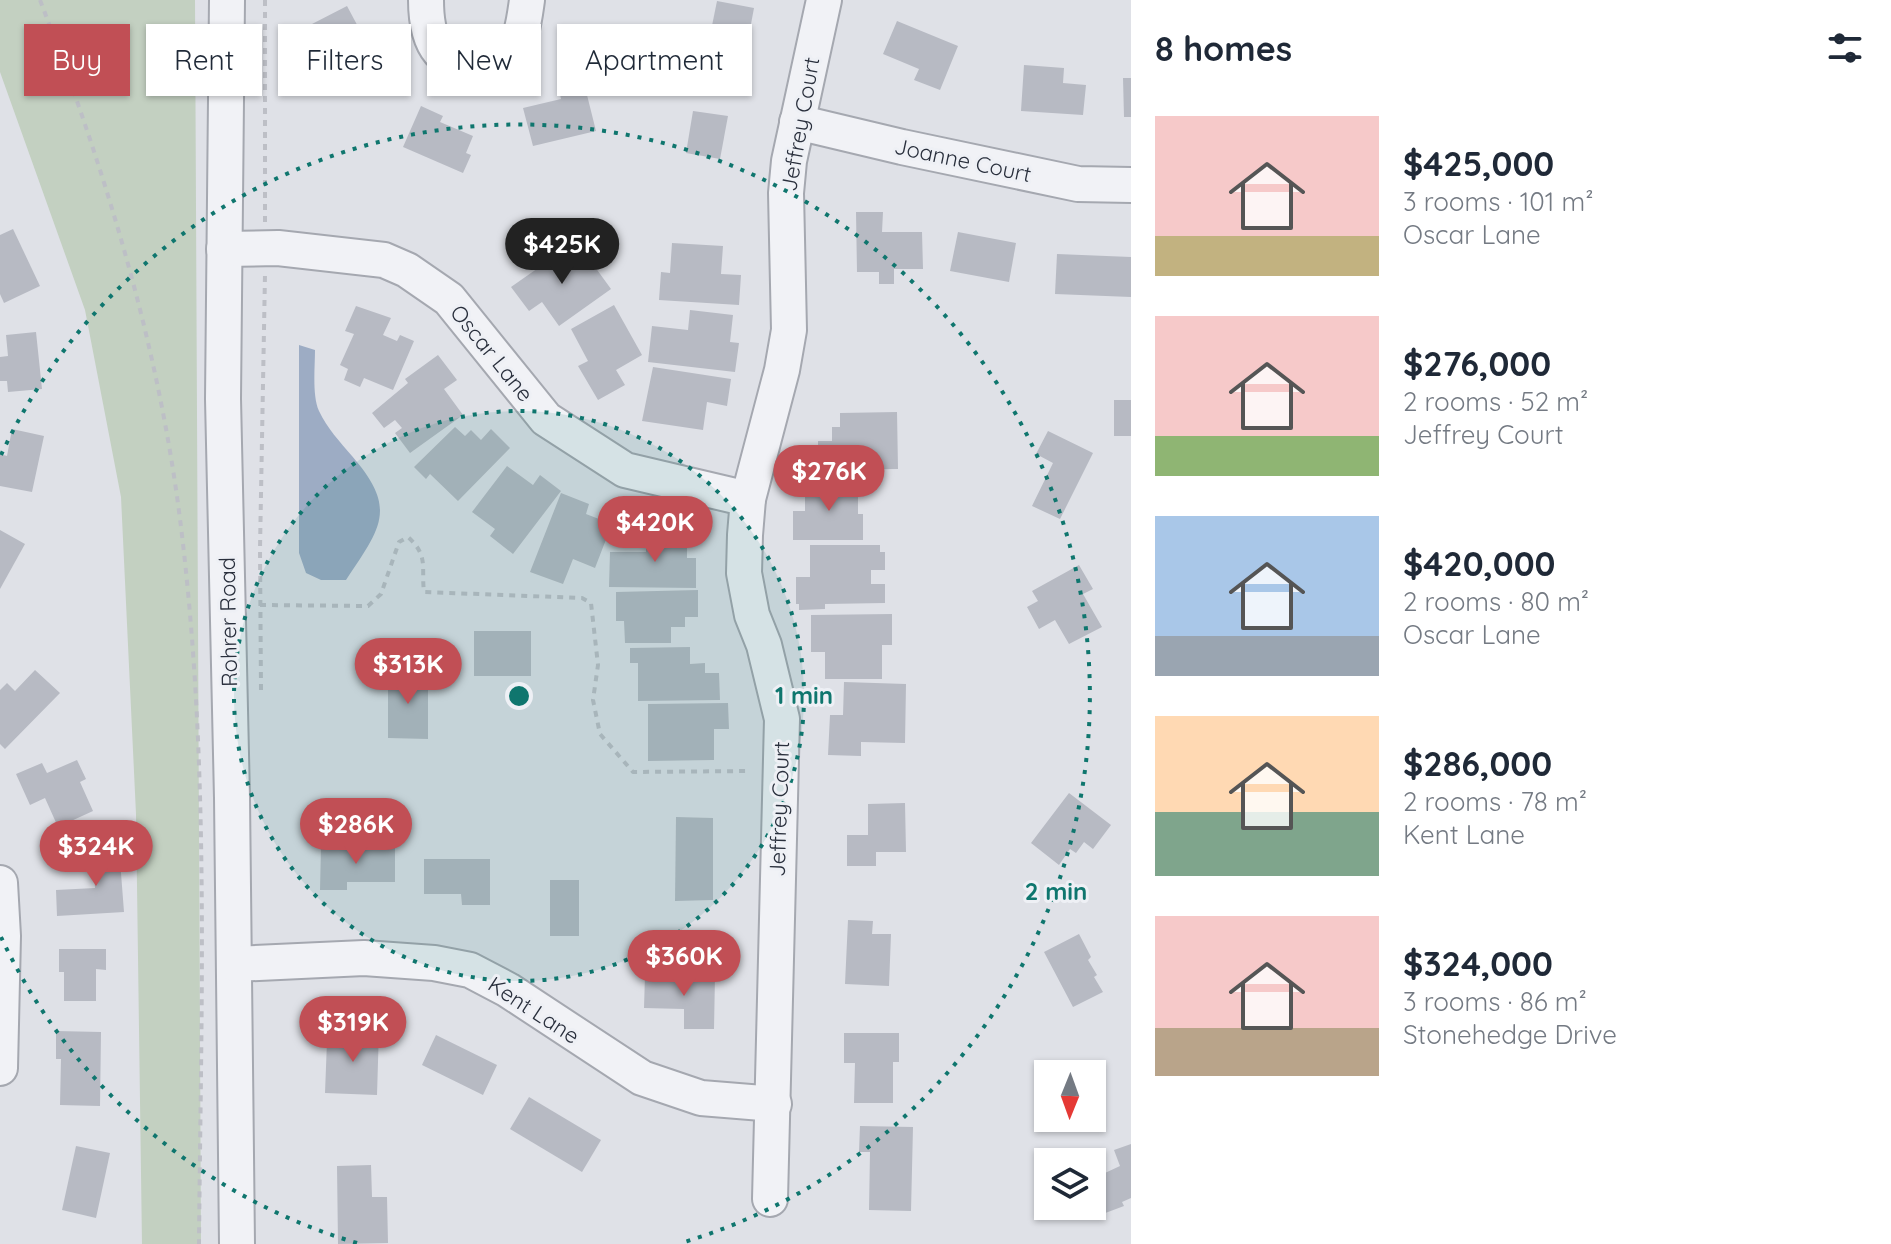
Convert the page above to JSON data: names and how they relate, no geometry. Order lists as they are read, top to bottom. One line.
{"streets":{"street":["Jeffrey Court","Joanne Court","Oscar Lane","Rohrer Road","Kent Lane"]},"crossings":[["Jeffrey Court","Joanne Court"],["Jeffrey Court","Oscar Lane"],["Jeffrey Court","Kent Lane"],["Oscar Lane","Rohrer Road"],["Rohrer Road","Kent Lane"]],"north":"bottom","page":{"heading":"8 homes","chip":["Buy","Rent","Filters","New","Apartment"],"list":[{"name":"$425,000","note":"3 rooms · 101 m² · Oscar Lane"},{"name":"$276,000","note":"2 rooms · 52 m² · Jeffrey Court"},{"name":"$420,000","note":"2 rooms · 80 m² · Oscar Lane"},{"name":"$286,000","note":"2 rooms · 78 m² · Kent Lane"},{"name":"$324,000","note":"3 rooms · 86 m² · Stonehedge Drive"}],"price":["$425K","$276K","$420K","$313K","$286K","$324K","$360K","$319K"]},"rings":["1 min","2 min"]}
